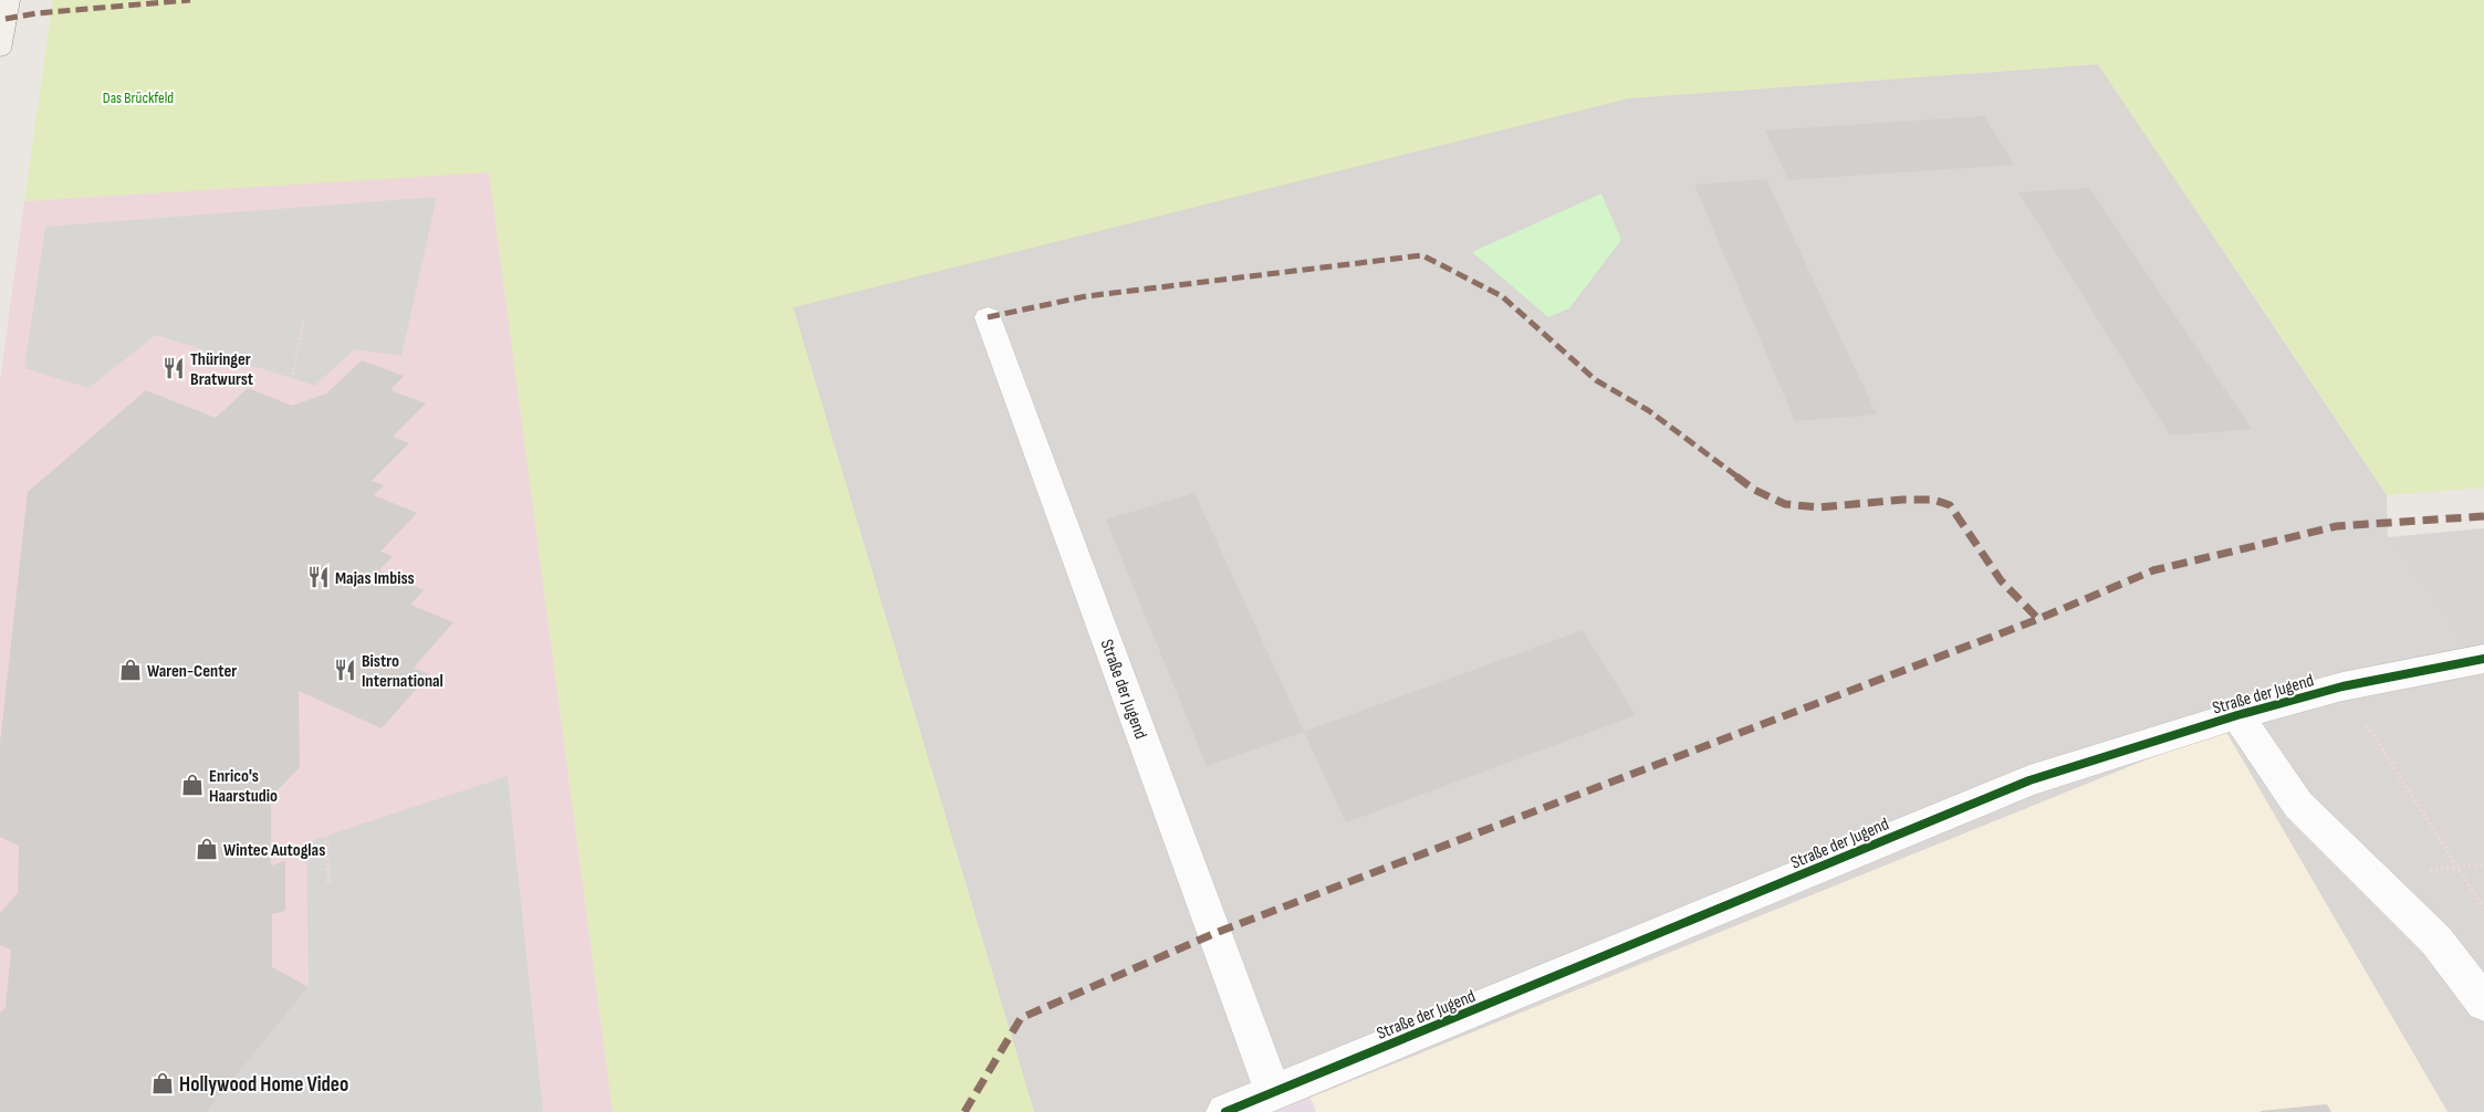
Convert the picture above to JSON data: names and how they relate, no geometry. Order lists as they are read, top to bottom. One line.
{"streets":{"street":["Straße der Jugend"]},"parks":["Das Brückfeld"],"places":{"restaurant":["Thüringer Bratwurst","Majas Imbiss","Bistro International"],"shop":["Waren-Center","Enrico's Haarstudio","Wintec Autoglas","Hollywood Home Video"]}}
